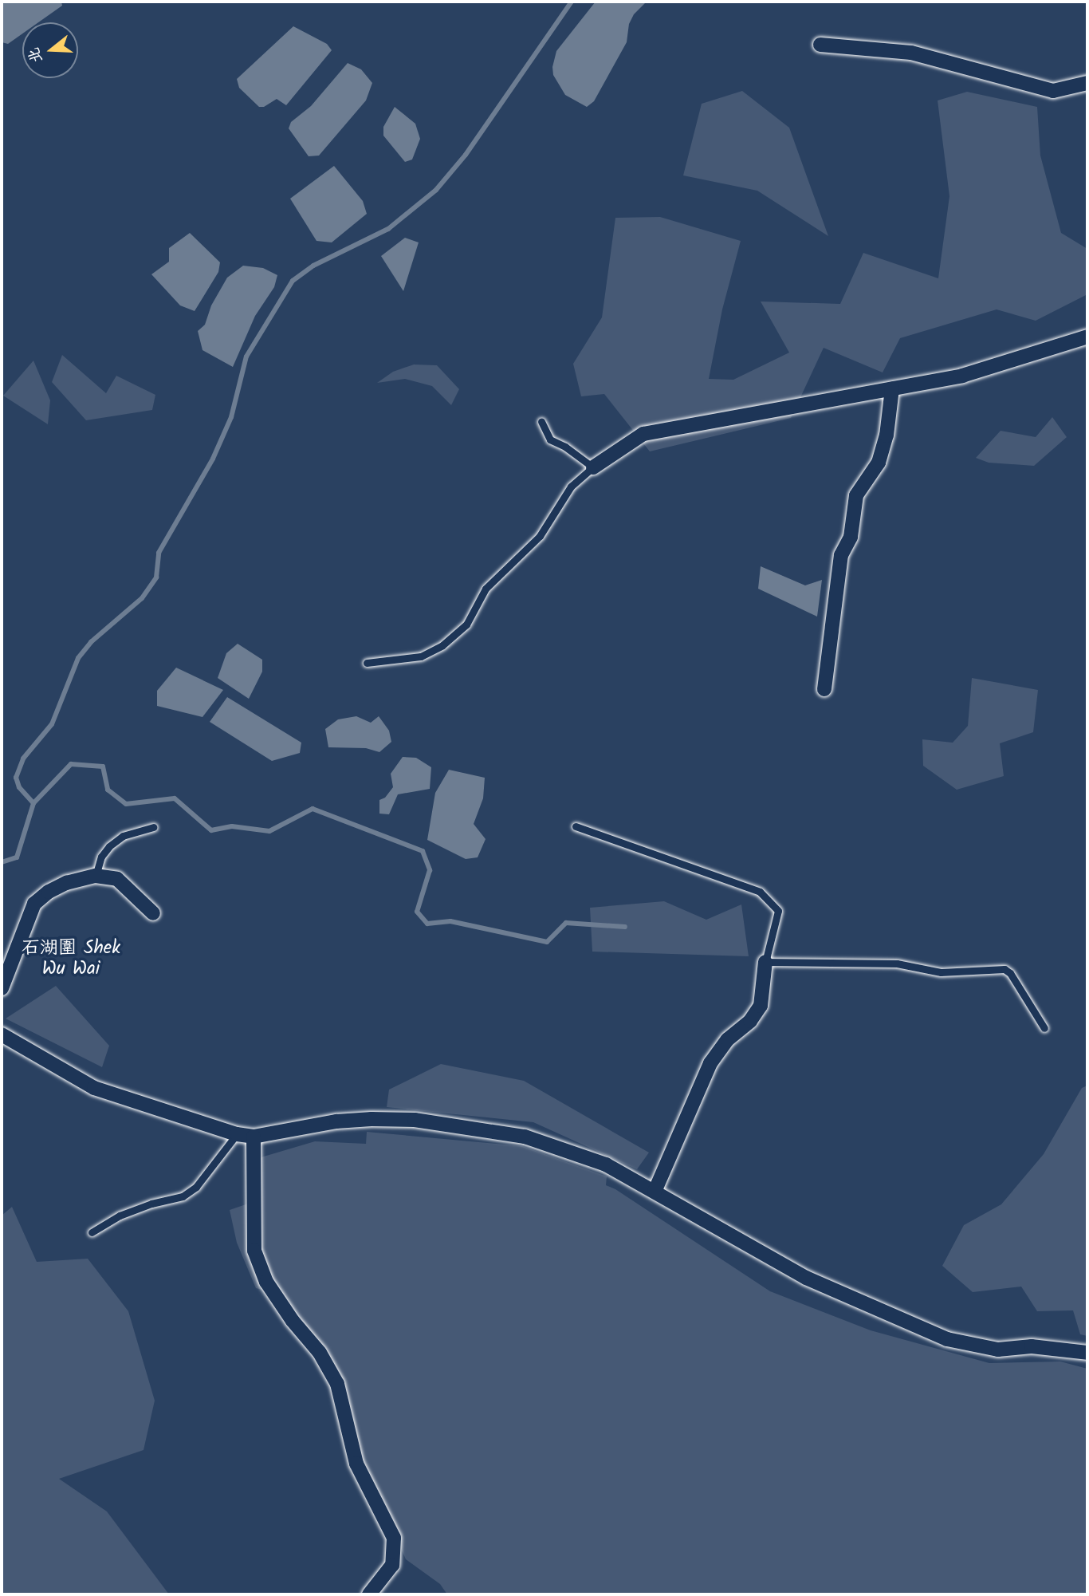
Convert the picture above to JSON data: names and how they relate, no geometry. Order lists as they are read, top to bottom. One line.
{"districts":["石湖圍 Shek Wu Wai"],"north":"left"}
